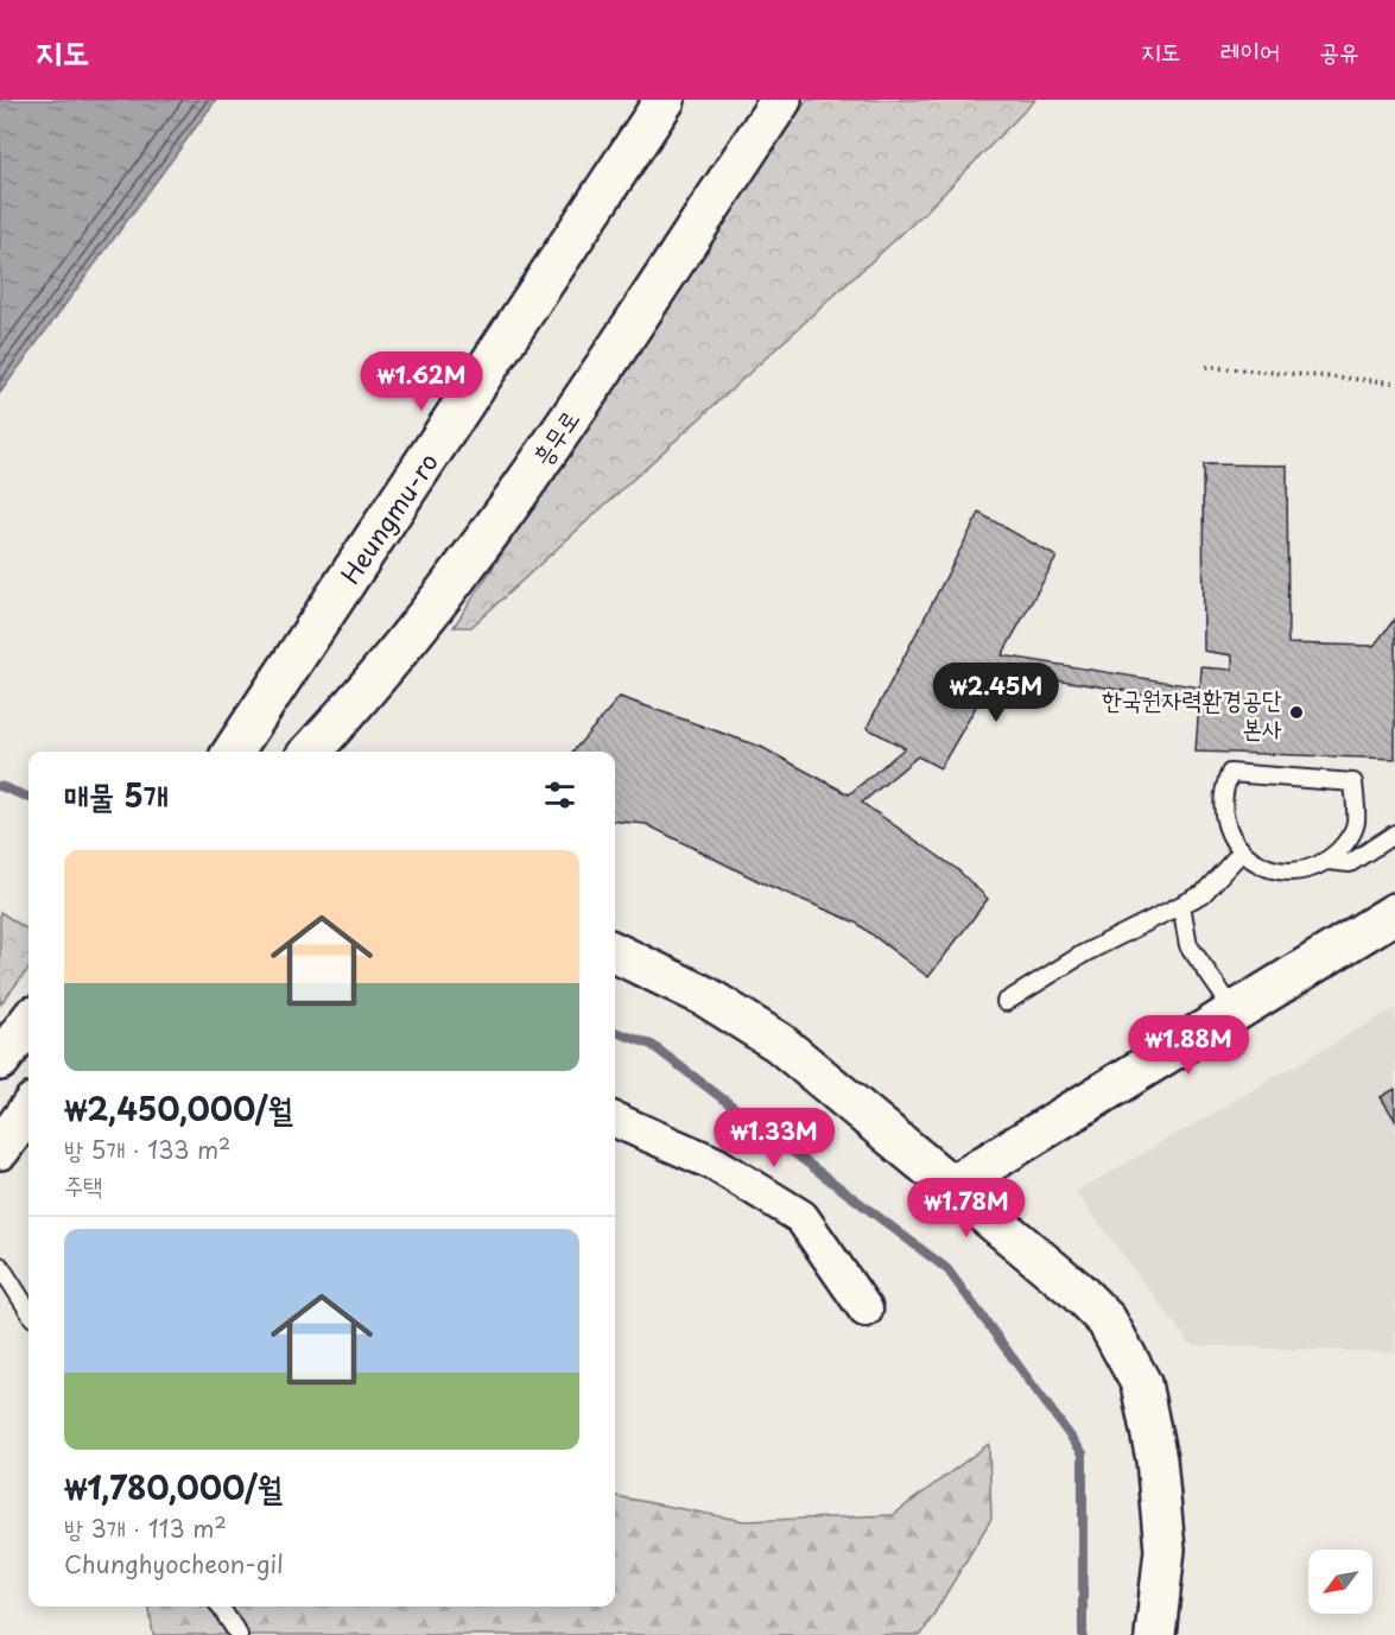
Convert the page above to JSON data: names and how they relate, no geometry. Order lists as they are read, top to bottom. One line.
{"streets":{"street":["흥무로","Heungmu-ro"]},"places":["한국원자력환경공단 본사"],"north":"bottom left","page":{"header":"지도","nav":["지도","레이어","공유"],"price":["₩1.62M","₩2.45M","₩1.88M","₩1.33M","₩1.78M"],"heading":"매물 5개","list":[{"name":"₩2,450,000/월","note":"방 5개 · 133 m² · 주택"},{"name":"₩1,780,000/월","note":"방 3개 · 113 m² · Chunghyocheon-gil"}]}}
